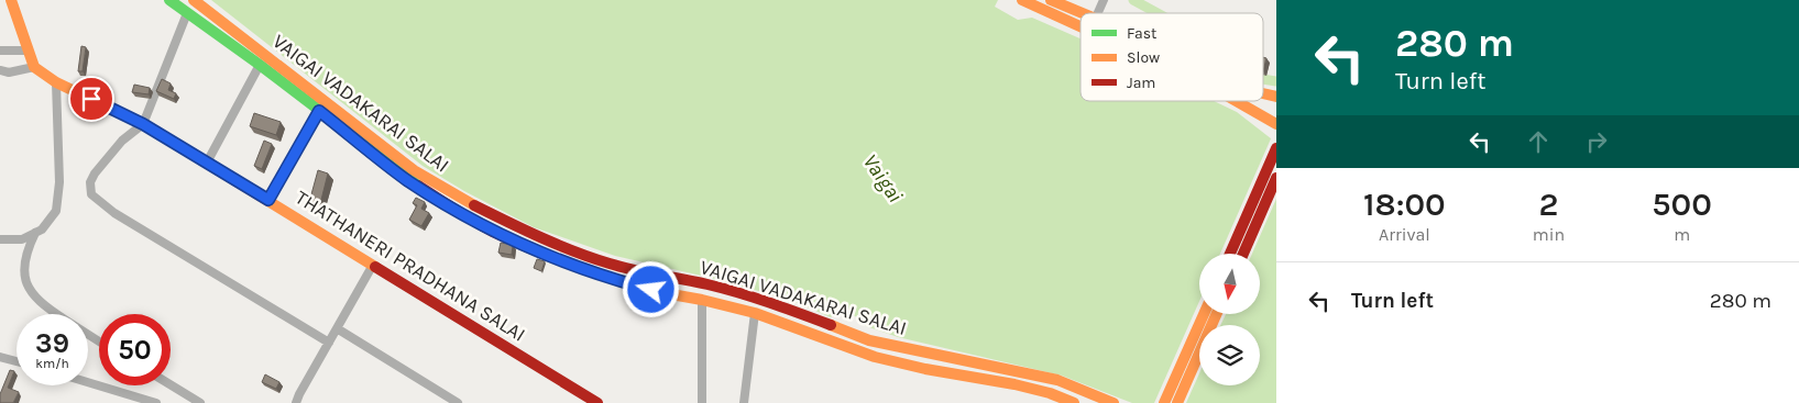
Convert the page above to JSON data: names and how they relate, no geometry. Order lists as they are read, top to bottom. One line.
{"streets":{"main road":["VAIGAI VADAKARAI SALAI","THATHANERI PRADHANA SALAI"]},"water":["Vaigai"],"legend":["Fast","Slow","Jam"],"north":"bottom","page":{"turn":["280 m","Turn left"],"eta":["18:00","Arrival","2","min","500","m"],"list":[{"name":"Turn left","value":"280 m"}],"speed":"39 km/h","limit":"50"}}
